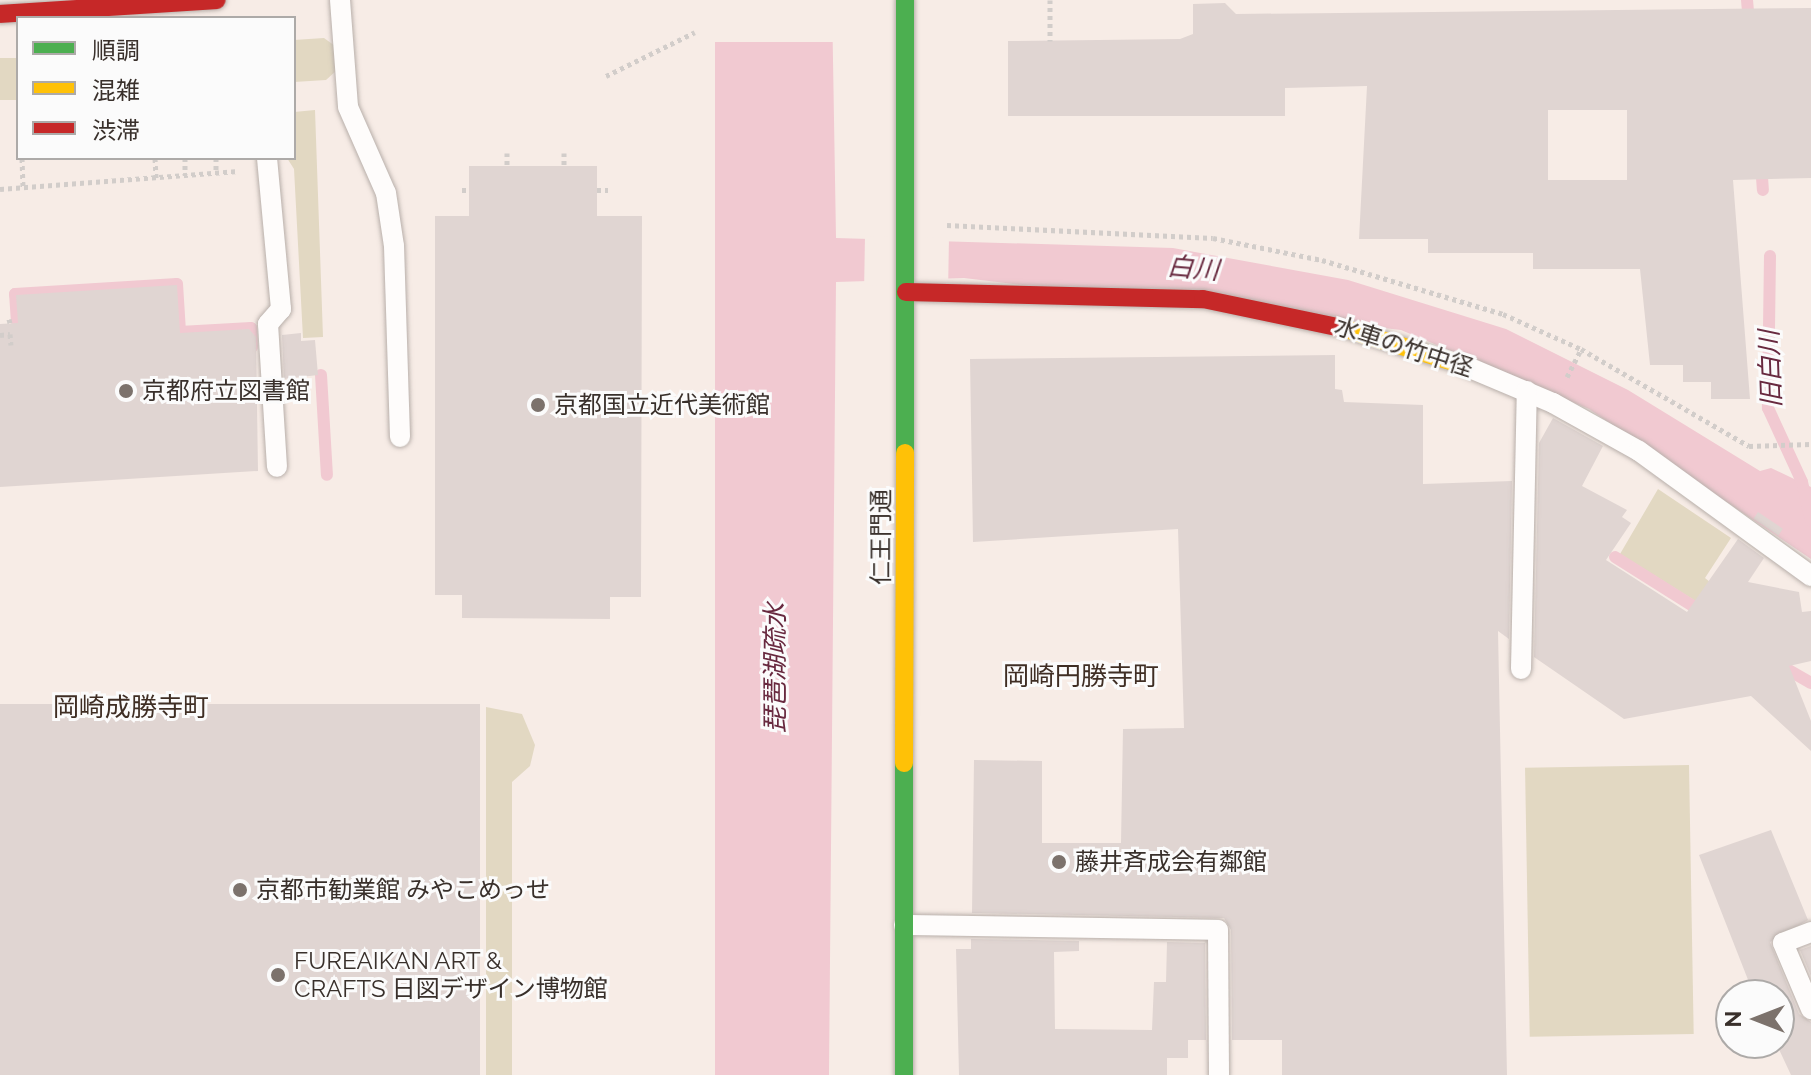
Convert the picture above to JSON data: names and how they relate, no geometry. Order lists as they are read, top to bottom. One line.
{"streets":{"street":["水車の竹中径","仁王門通"]},"crossings":[["水車の竹中径","仁王門通"]],"districts":["岡崎円勝寺町","岡崎成勝寺町"],"water":["白川","旧白川","琵琶湖疏水"],"places":["京都府立図書館","京都国立近代美術館","藤井斉成会有鄰館","京都市勧業館 みやこめっせ","FUREAIKAN ART & CRAFTS 日図デザイン博物館"],"legend":["順調","混雑","渋滞"],"north":"left"}
